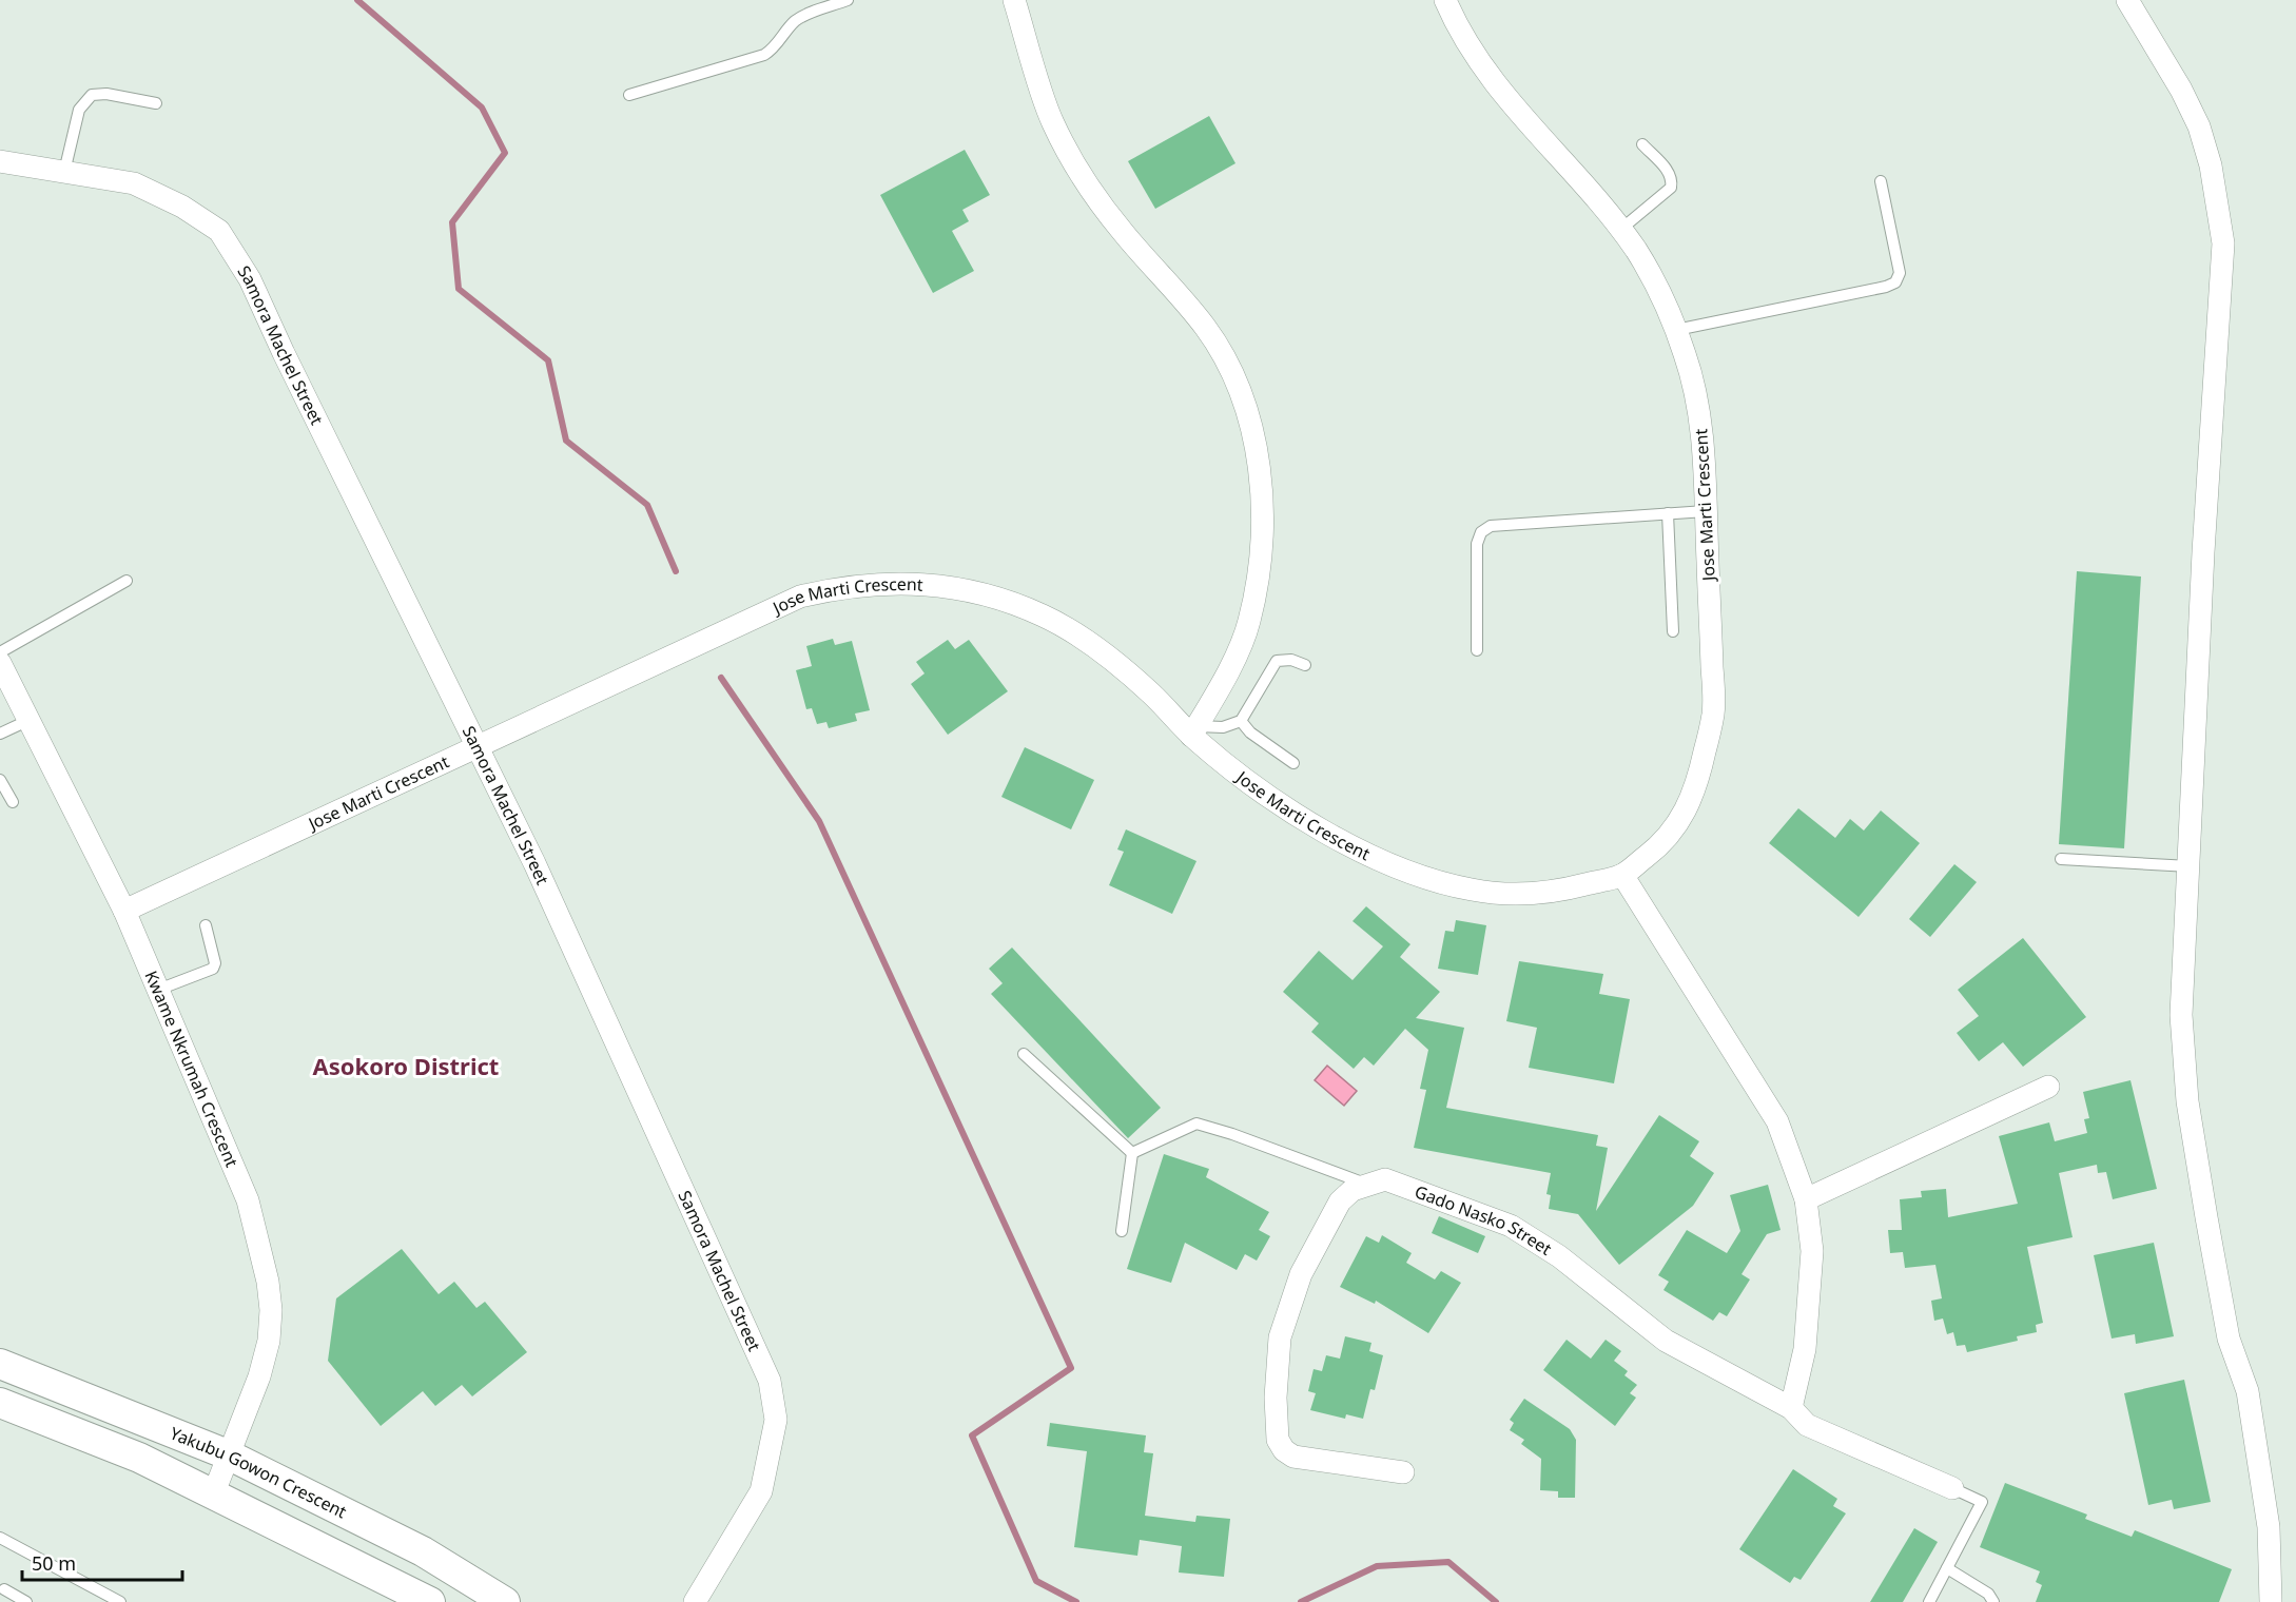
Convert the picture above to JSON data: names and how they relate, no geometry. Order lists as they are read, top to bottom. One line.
{"streets":{"main road":["Yakubu Gowon Crescent"],"street":["Samora Machel Street","Jose Marti Crescent","Kwame Nkrumah Crescent","Gado Nasko Street"]},"crossings":[["Samora Machel Street","Jose Marti Crescent"],["Jose Marti Crescent","Kwame Nkrumah Crescent"],["Kwame Nkrumah Crescent","Yakubu Gowon Crescent"]],"districts":["Asokoro District"],"scale_bar":"50 m"}
